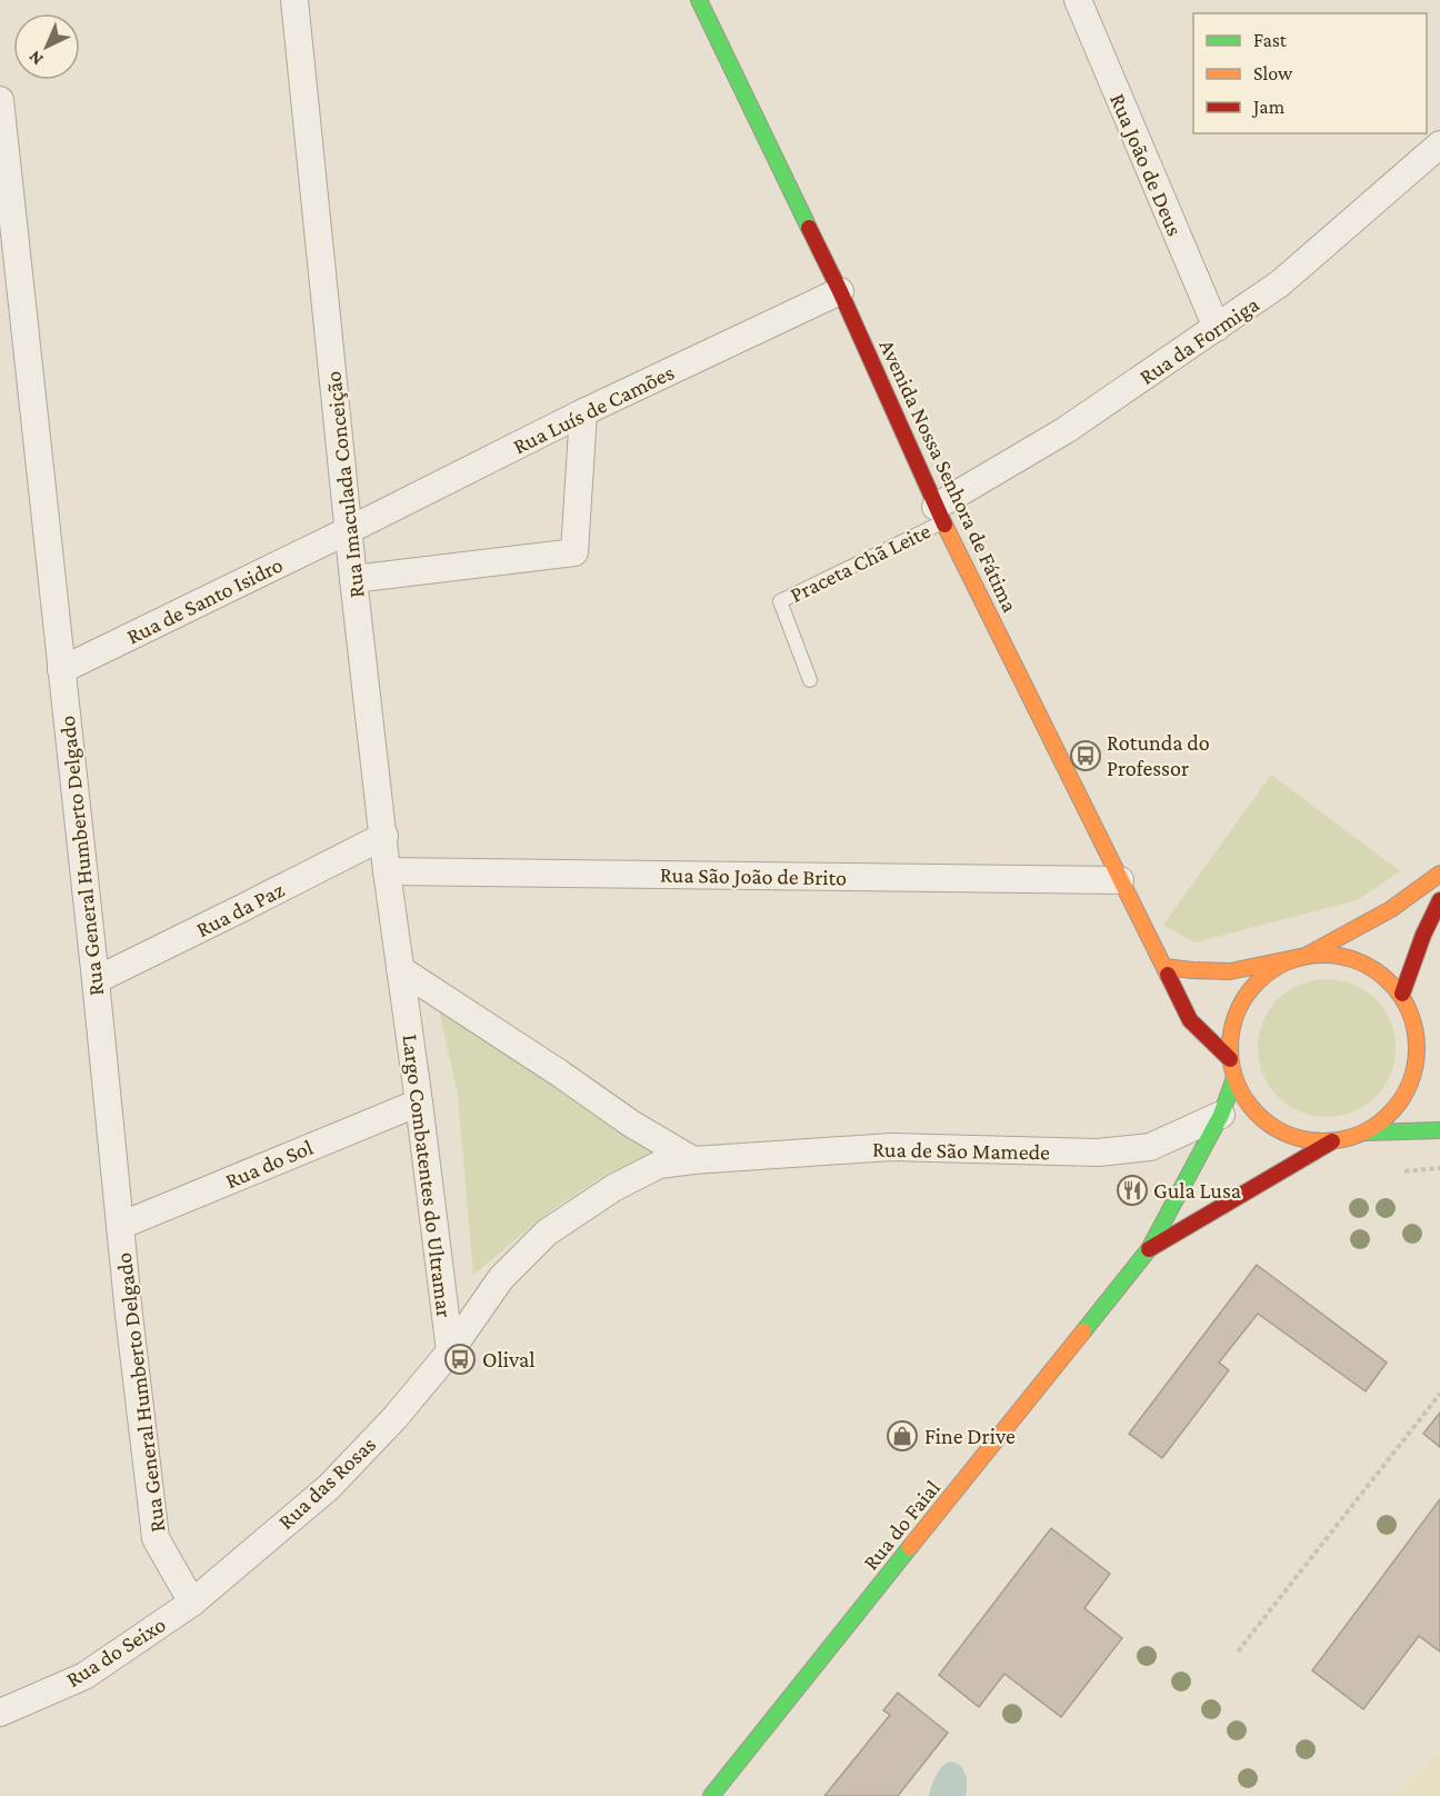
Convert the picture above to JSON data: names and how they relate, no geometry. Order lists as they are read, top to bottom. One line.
{"streets":{"main road":["Avenida Nossa Senhora de Fátima","Rua do Faial"],"street":["Rua João de Deus","Rua da Formiga","Rua Luís de Camões","Rua Imaculada Conceição","Rua de Santo Isidro","Rua General Humberto Delgado","Rua São João de Brito","Rua da Paz","Rua de São Mamede","Rua do Sol","Largo Combatentes do Ultramar","Rua das Rosas","Rua do Seixo"],"lane":["Praceta Chã Leite"]},"crossings":[["Rua João de Deus","Rua da Formiga"],["Rua da Formiga","Avenida Nossa Senhora de Fátima"],["Rua da Formiga","Praceta Chã Leite"],["Rua Luís de Camões","Avenida Nossa Senhora de Fátima"],["Rua Luís de Camões","Rua Imaculada Conceição"],["Rua Luís de Camões","Rua de Santo Isidro"],["Avenida Nossa Senhora de Fátima","Praceta Chã Leite"],["Avenida Nossa Senhora de Fátima","Rua São João de Brito"],["Rua Imaculada Conceição","Rua de Santo Isidro"],["Rua Imaculada Conceição","Rua São João de Brito"],["Rua Imaculada Conceição","Rua da Paz"],["Rua Imaculada Conceição","Largo Combatentes do Ultramar"],["Rua de Santo Isidro","Rua General Humberto Delgado"],["Rua General Humberto Delgado","Rua da Paz"],["Rua General Humberto Delgado","Rua do Sol"],["Rua General Humberto Delgado","Rua das Rosas"],["Rua General Humberto Delgado","Rua do Seixo"],["Rua de São Mamede","Largo Combatentes do Ultramar"],["Rua do Sol","Largo Combatentes do Ultramar"],["Largo Combatentes do Ultramar","Rua das Rosas"],["Rua das Rosas","Rua do Seixo"]],"places":{"bus stop":["Rotunda do Professor","Olival"],"restaurant":["Gula Lusa"],"shop":["Fine Drive"]},"legend":["Fast","Slow","Jam"],"north":"bottom left"}
